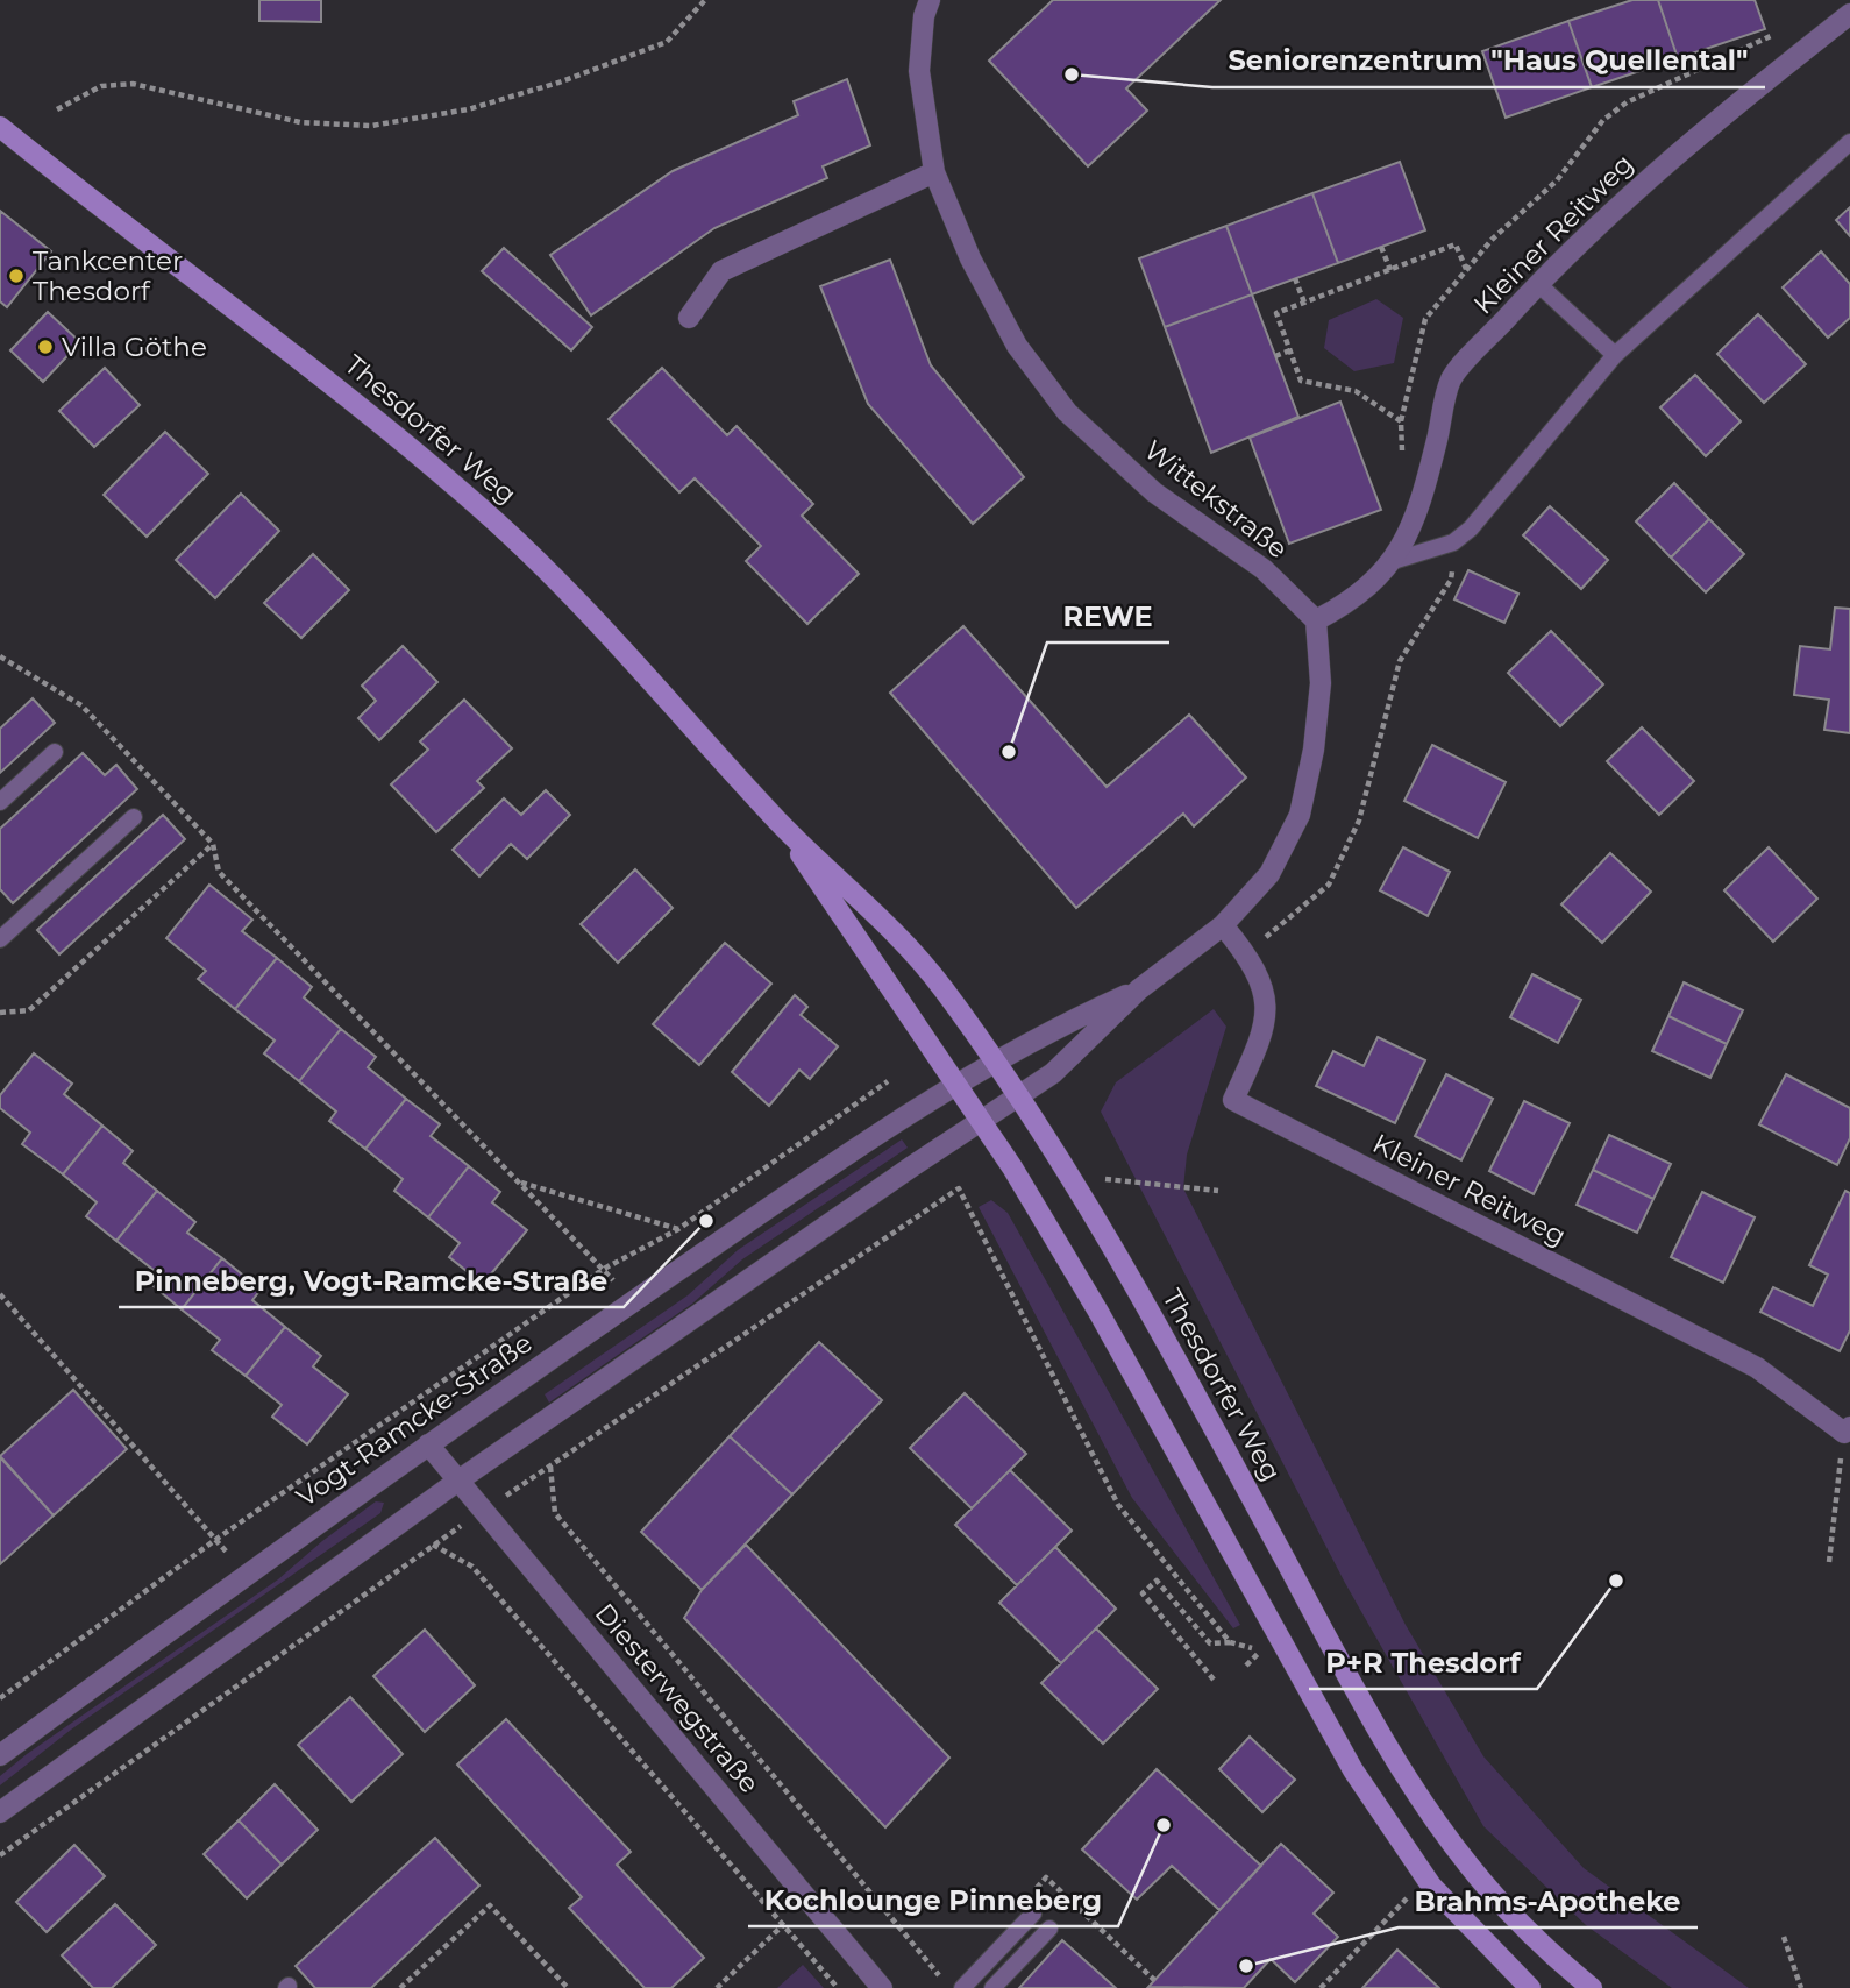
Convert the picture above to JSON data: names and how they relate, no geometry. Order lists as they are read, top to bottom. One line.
{"streets":{"street":["Kleiner Reitweg","Thesdorfer Weg","Wittekstraße","Vogt-Ramcke-Straße","Diesterwegstraße"]},"crossings":[["Kleiner Reitweg","Wittekstraße"],["Thesdorfer Weg","Vogt-Ramcke-Straße"],["Vogt-Ramcke-Straße","Diesterwegstraße"]],"places":["Seniorenzentrum \"Haus Quellental\"","Tankcenter Thesdorf","Villa Göthe","REWE","Pinneberg, Vogt-Ramcke-Straße","P+R Thesdorf","Kochlounge Pinneberg","Brahms-Apotheke"]}
